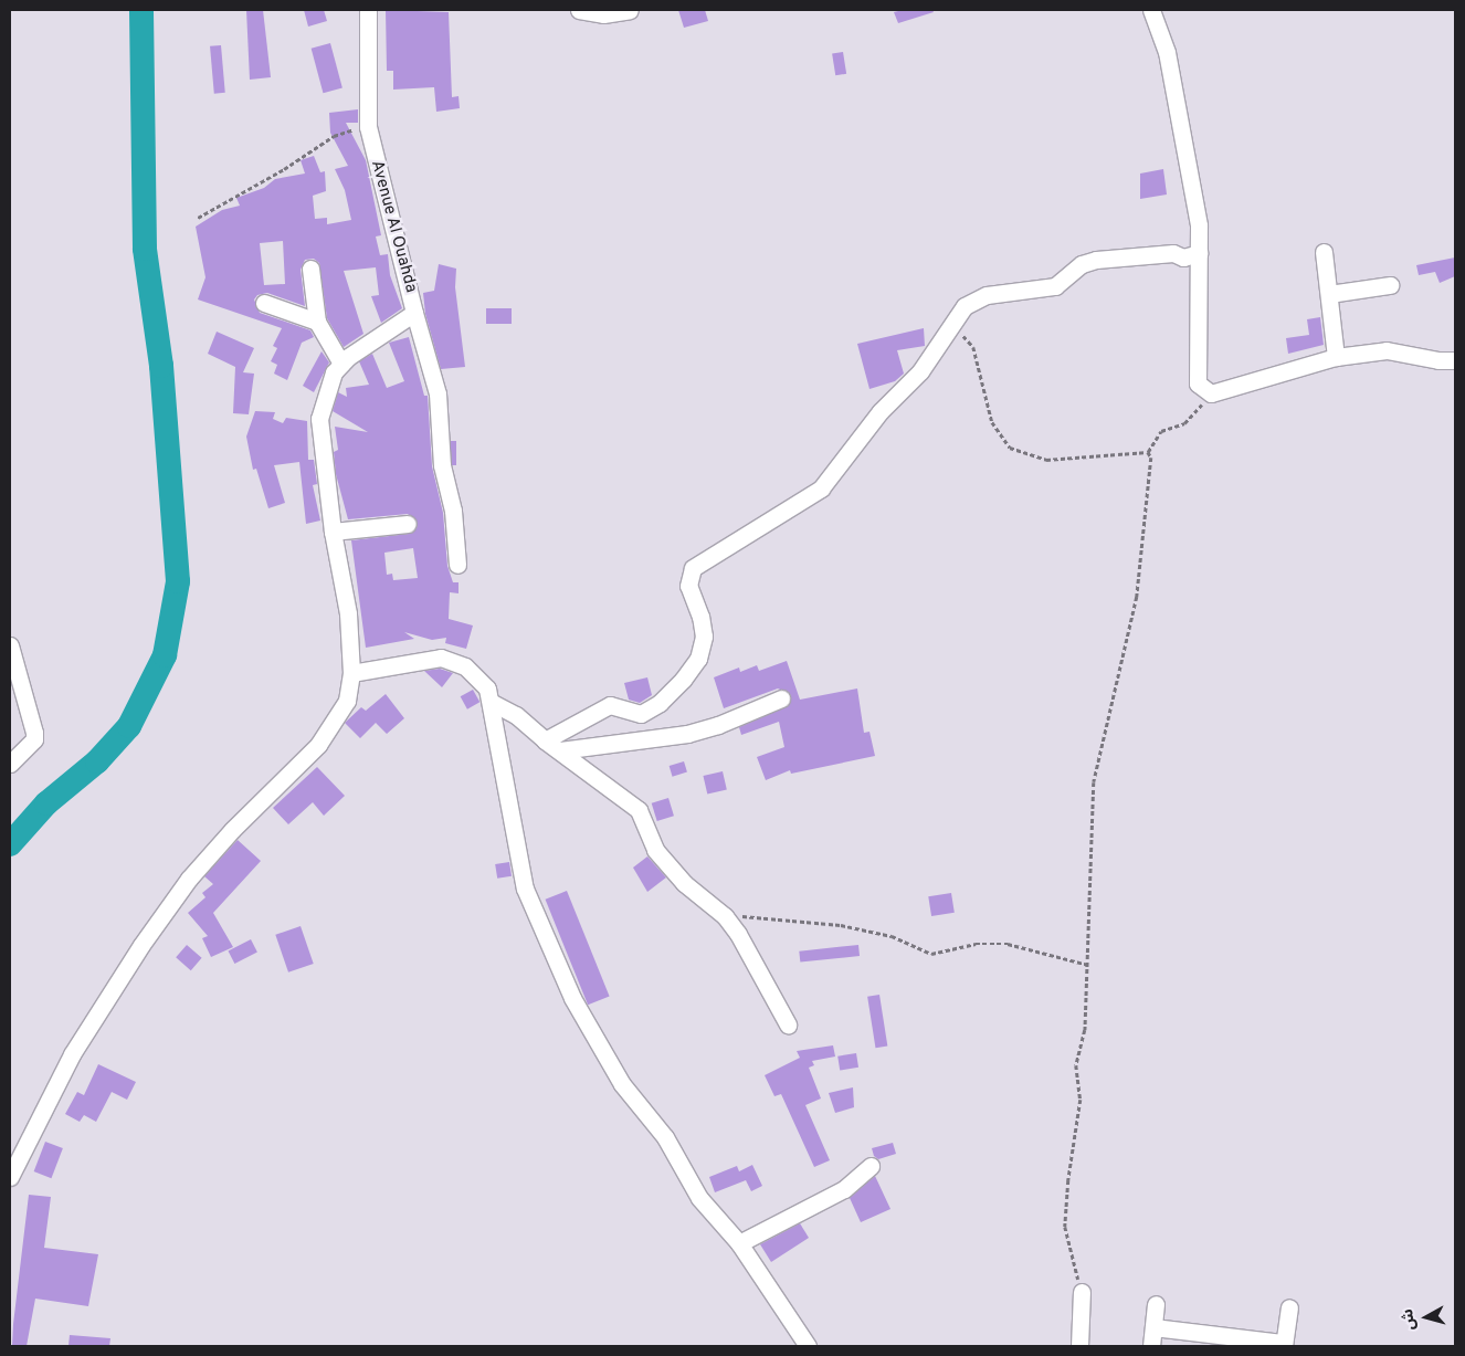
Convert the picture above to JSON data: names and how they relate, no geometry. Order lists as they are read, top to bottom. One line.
{"streets":{"street":["Avenue Al Ouahda"]},"north":"left"}
